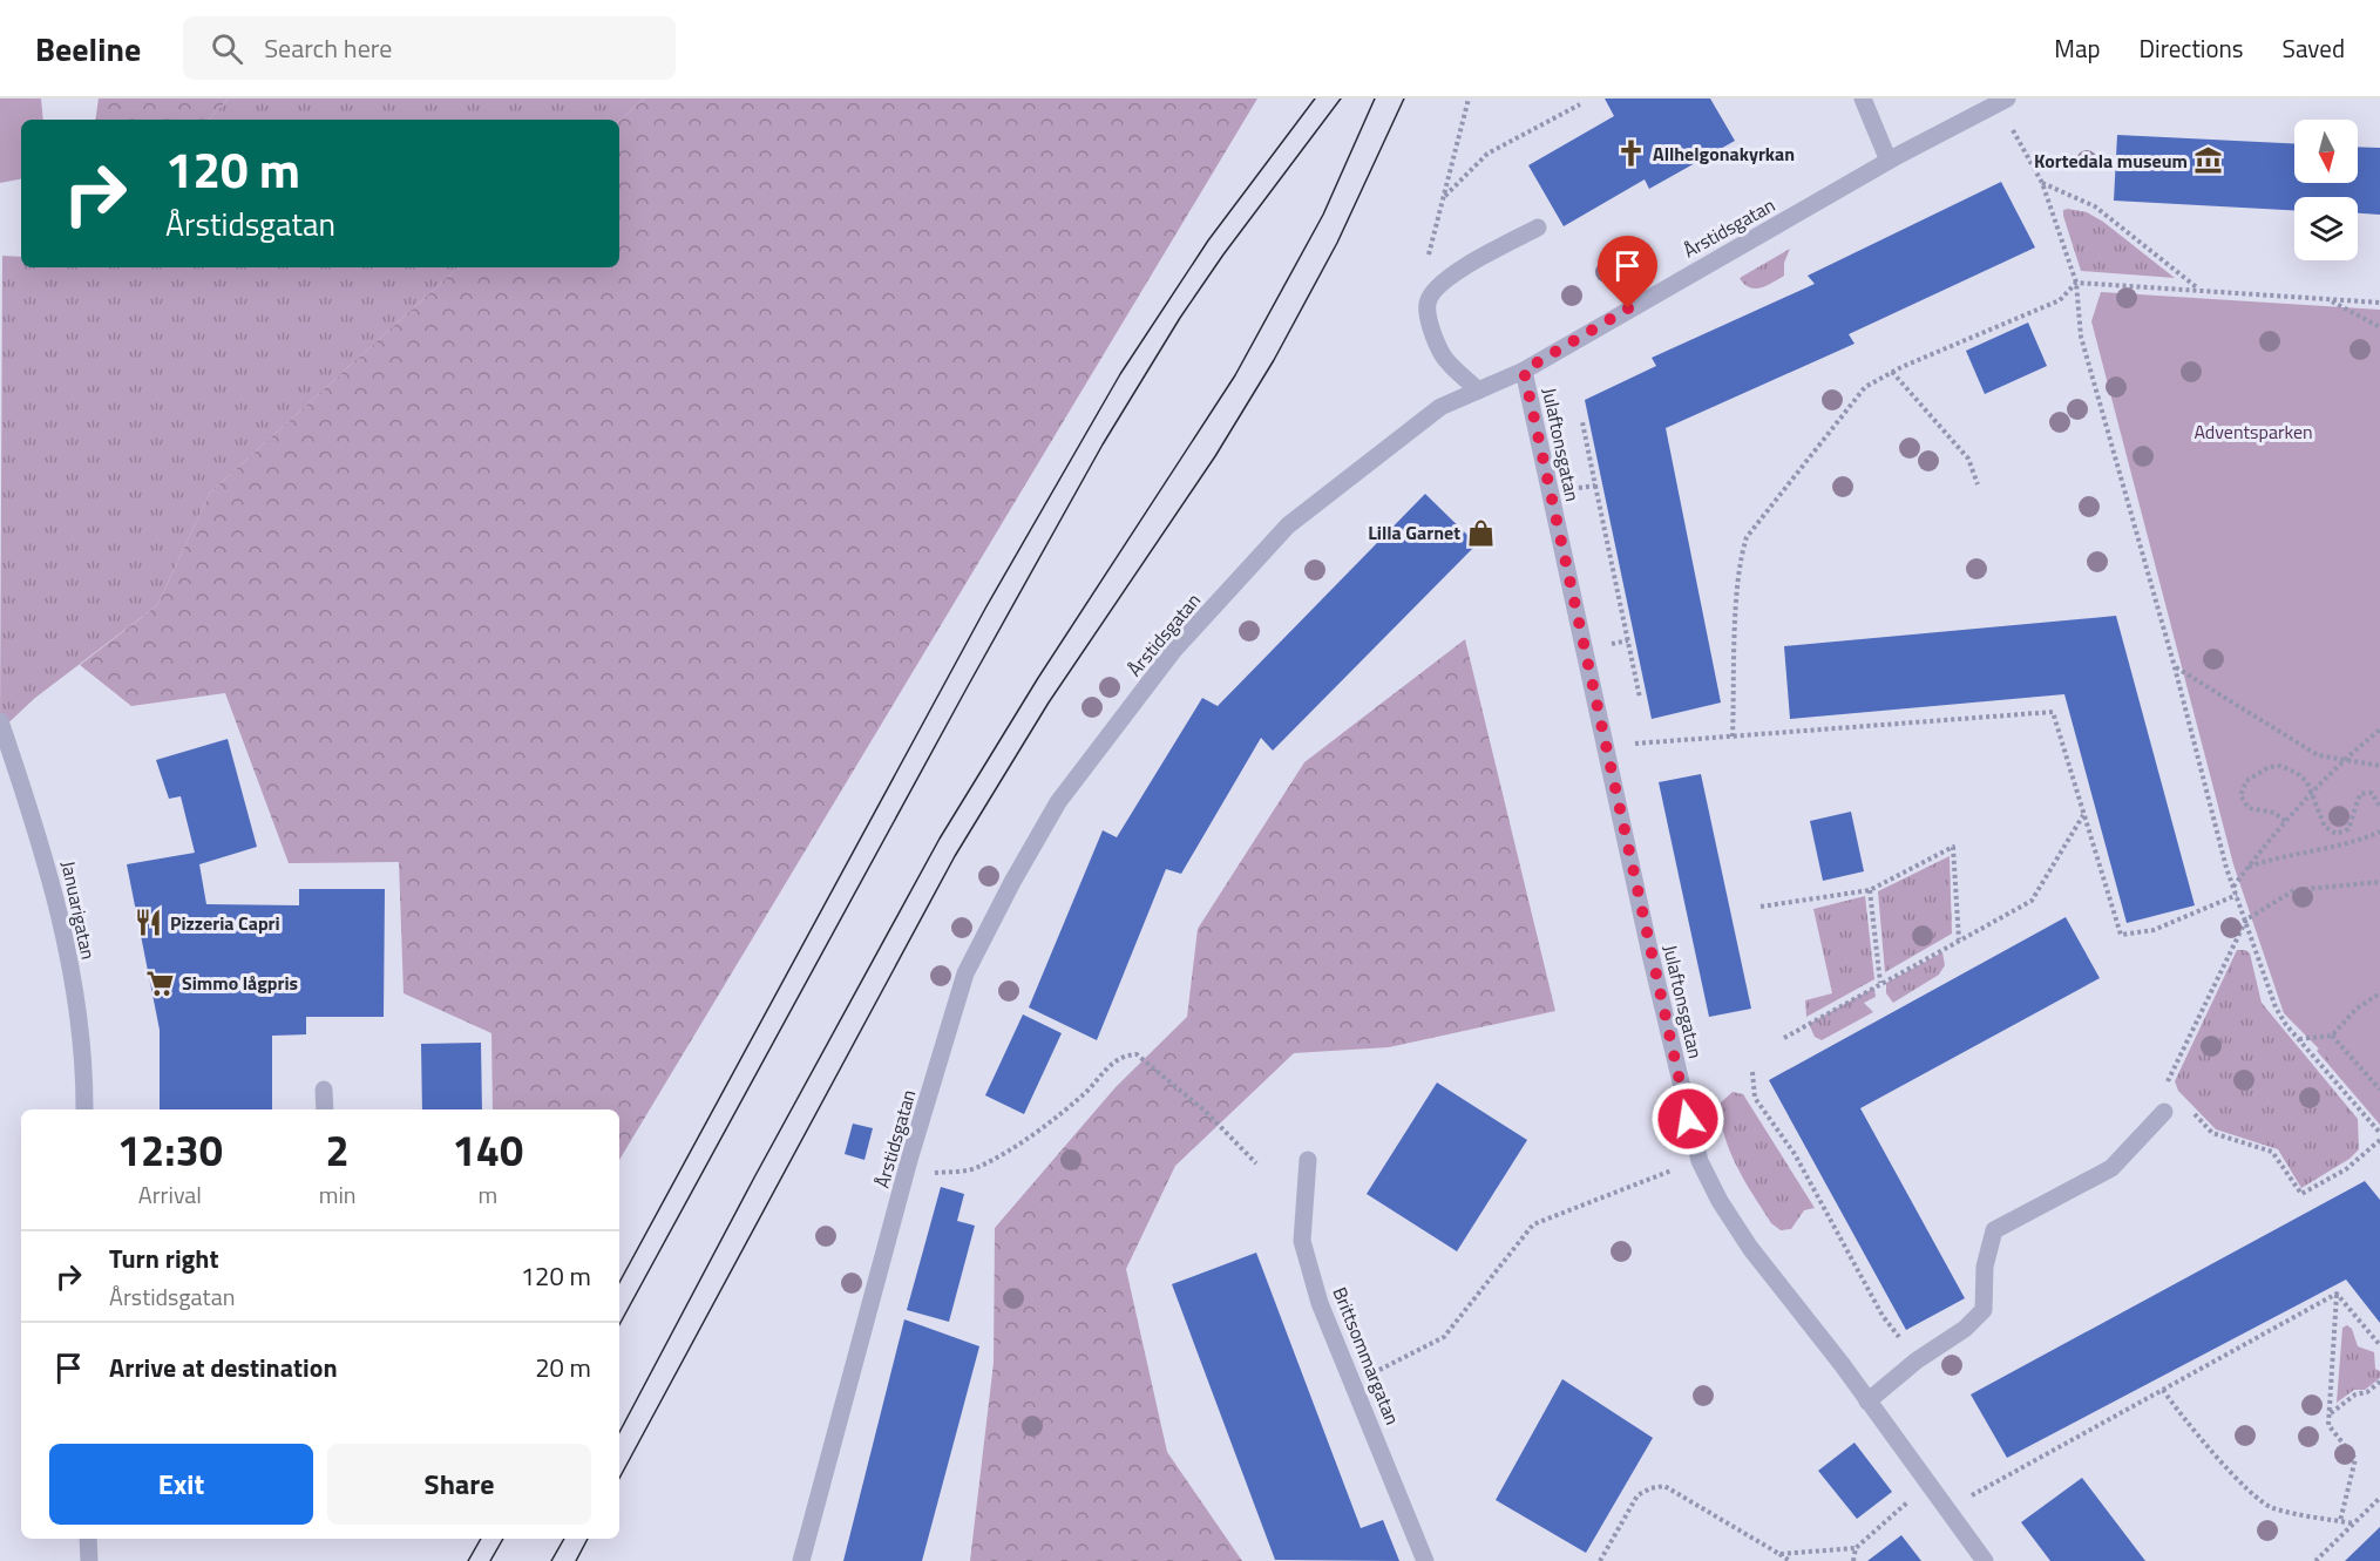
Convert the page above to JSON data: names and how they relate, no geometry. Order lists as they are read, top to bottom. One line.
{"streets":{"street":["Årstidsgatan","Julaftonsgatan","Januarigatan","Brittsommargatan"]},"crossings":[["Årstidsgatan","Julaftonsgatan"]],"parks":["Adventsparken"],"places":{"church":["Allhelgonakyrkan"],"museum":["Kortedala museum"],"shop":["Lilla Garnet"],"restaurant":["Pizzeria Capri"],"supermarket":["Simmo lågpris"]},"north":"bottom","page":{"header":"Beeline","search":"Search here","nav":["Map","Directions","Saved"],"turn":["120 m","Årstidsgatan"],"eta":["12:30","Arrival","2","min","140","m"],"list":[{"name":"Turn right","note":"Årstidsgatan","value":"120 m"},{"name":"Arrive at destination","value":"20 m"}],"buttons":["Exit","Share"]}}
